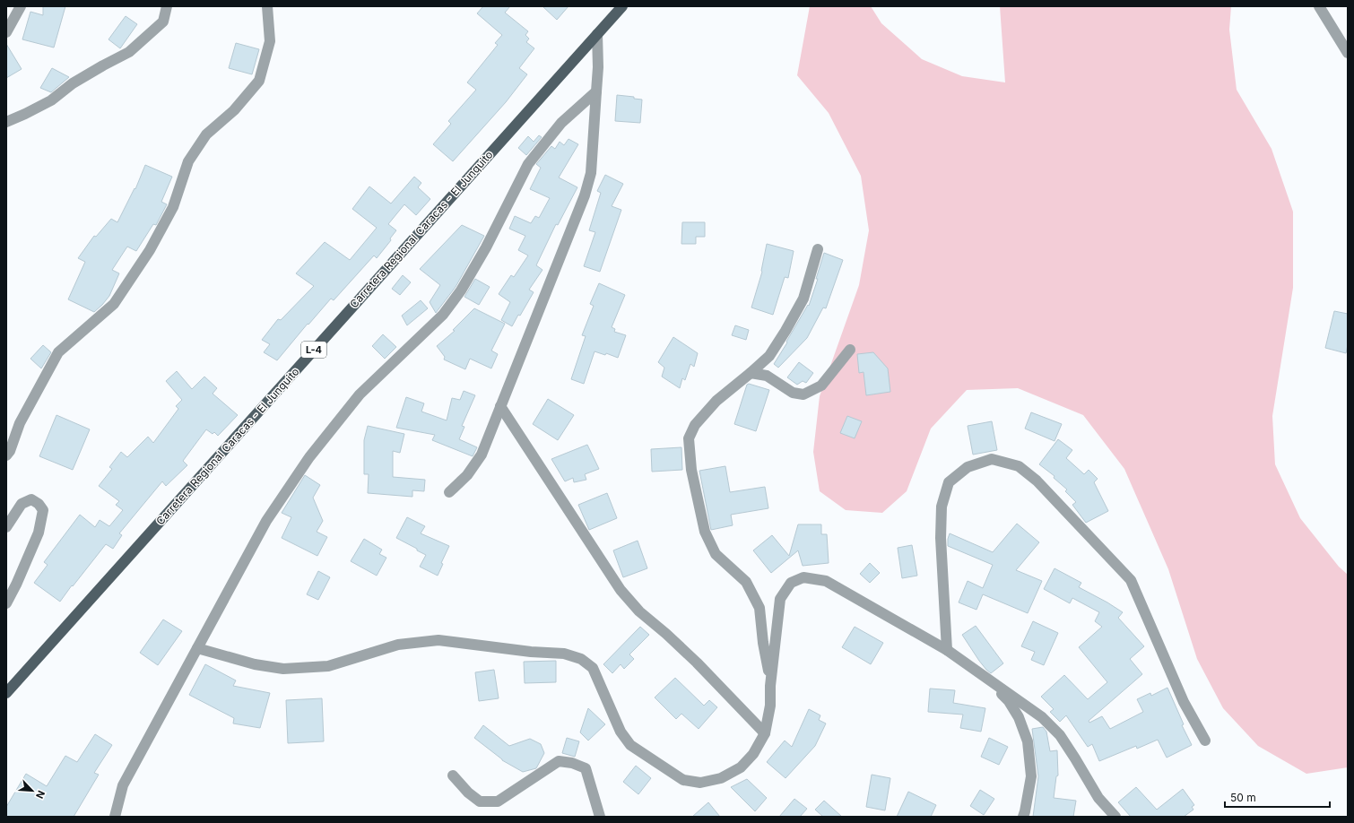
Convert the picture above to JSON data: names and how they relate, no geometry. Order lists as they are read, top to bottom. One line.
{"streets":{"main road":["Carretera Regional Caracas - El Junquito","L-4"]},"scale_bar":"50 m","north":"bottom right"}
